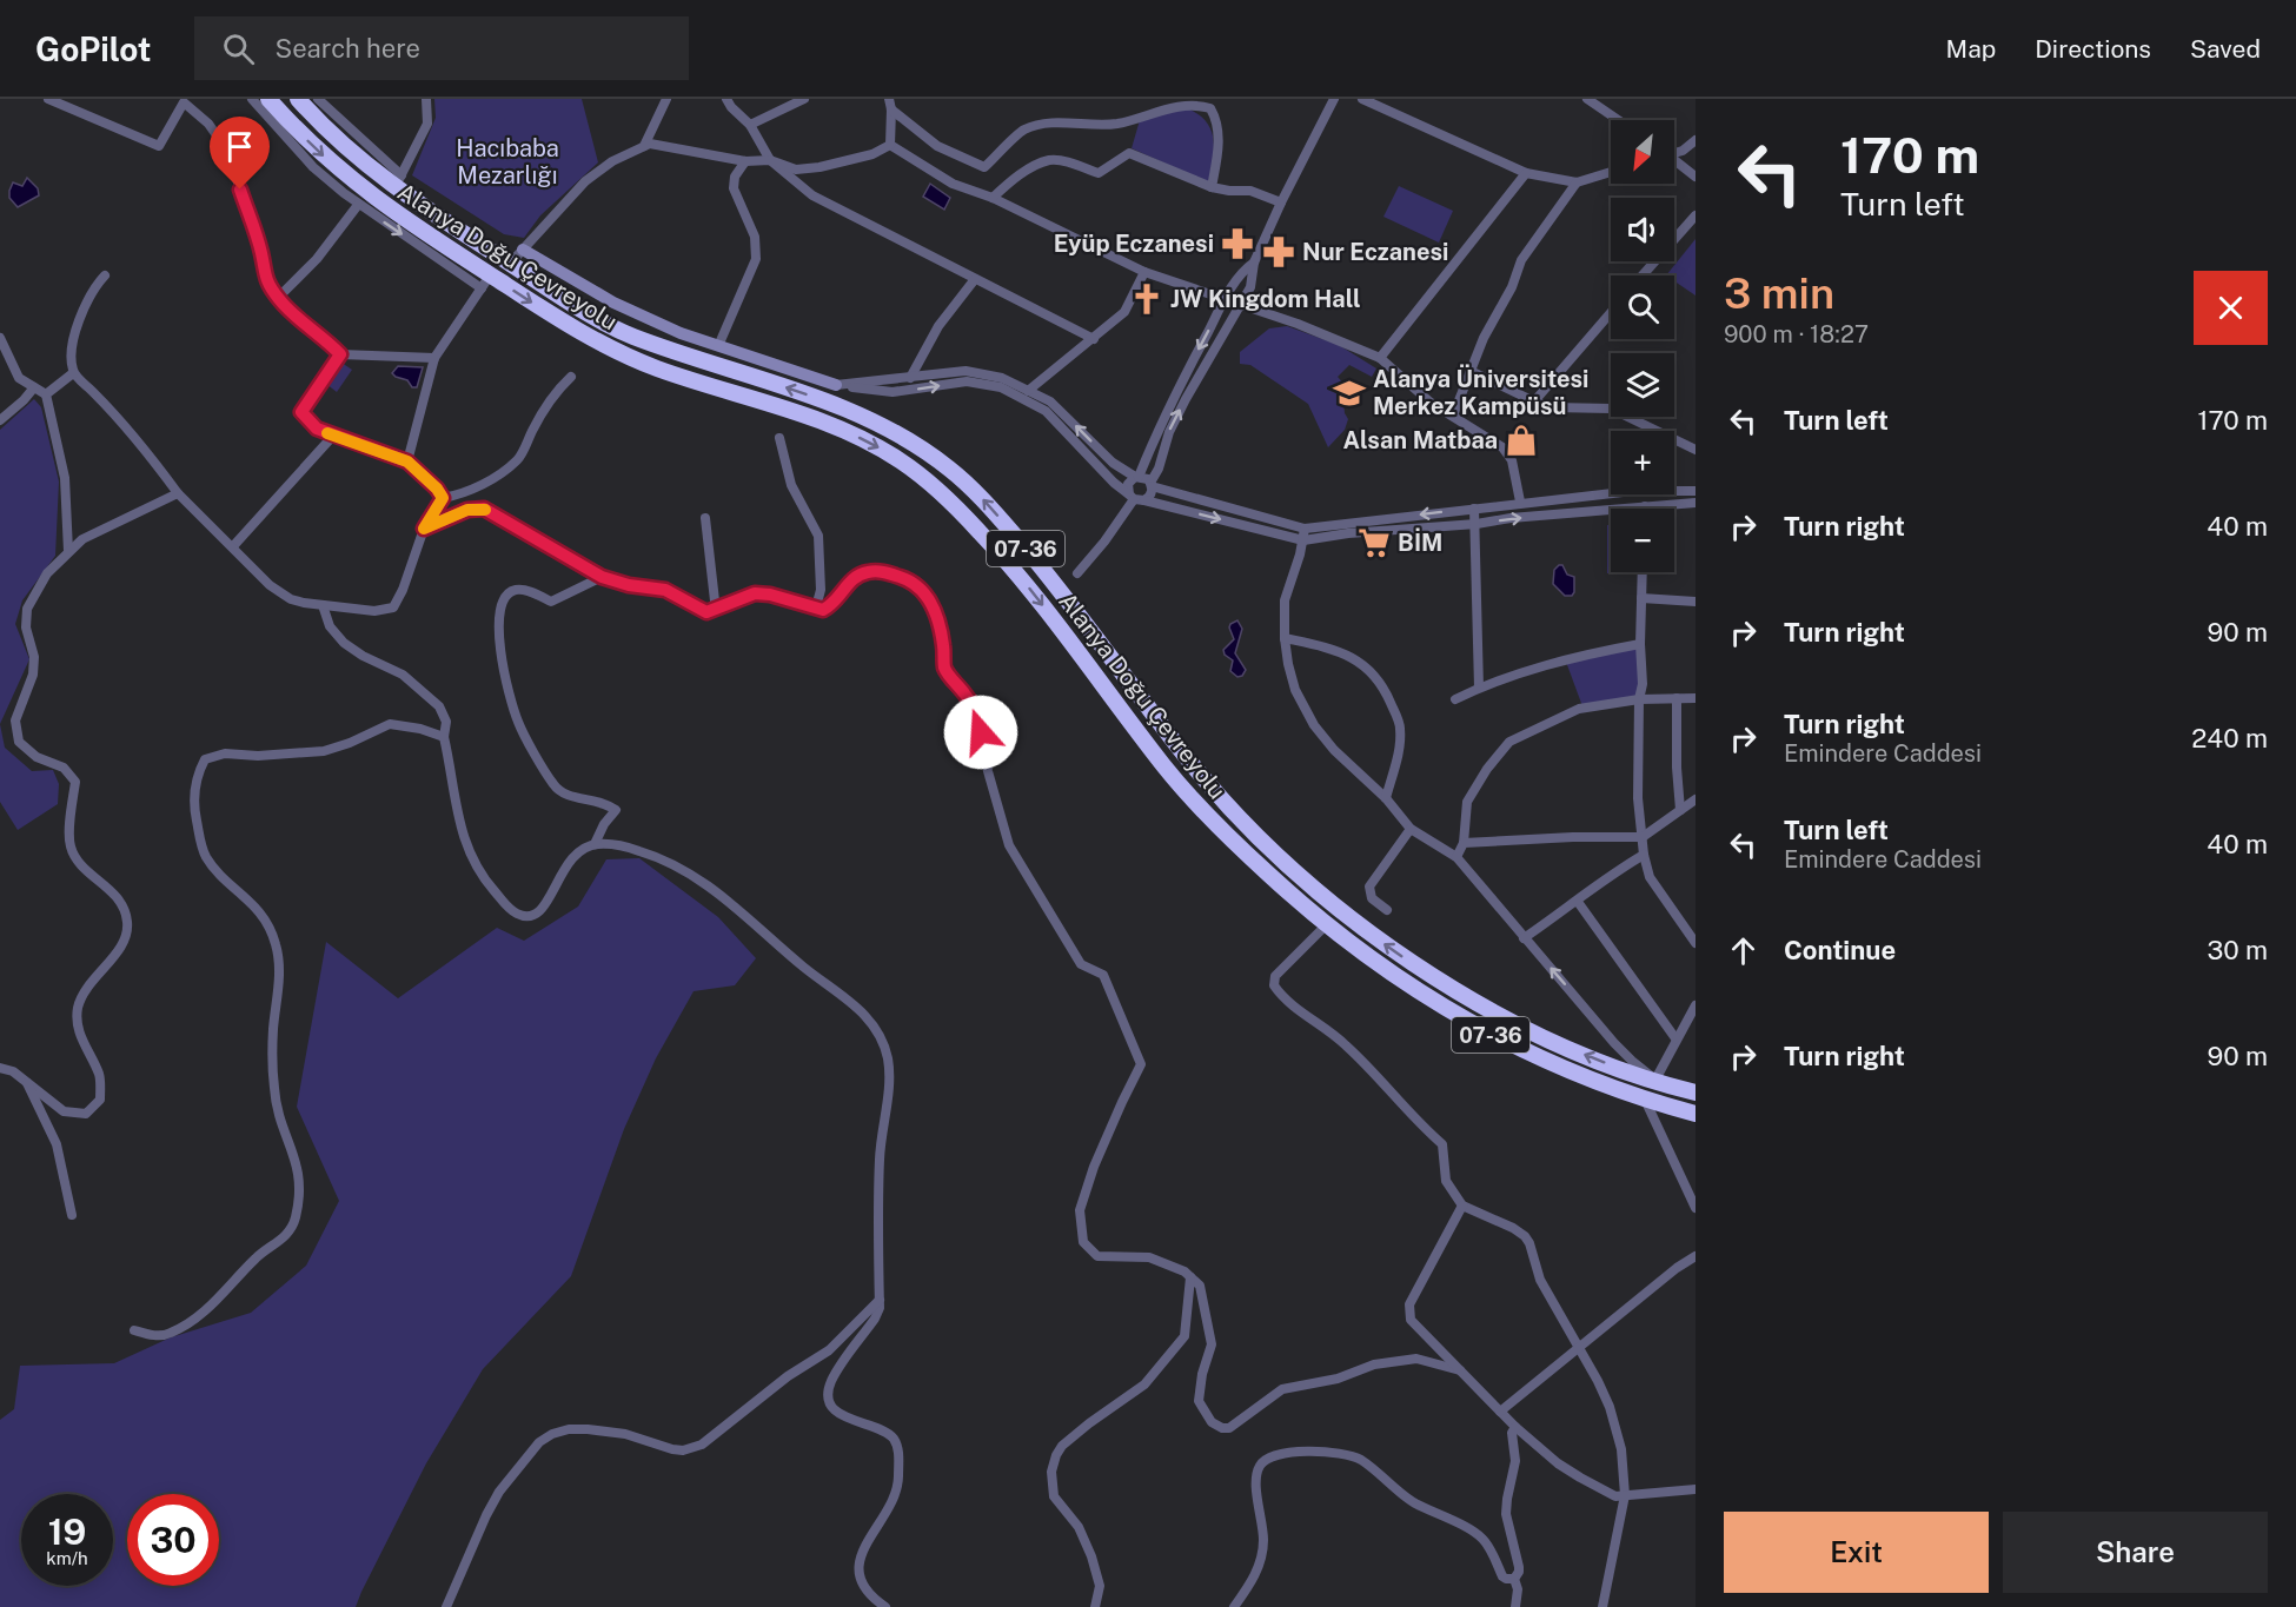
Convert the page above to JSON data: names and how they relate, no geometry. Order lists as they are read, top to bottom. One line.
{"streets":{"highway":["Alanya Doğu Çevreyolu","07-36"]},"parks":["Hacıbaba Mezarlığı"],"places":{"pharmacy":["Eyüp Eczanesi","Nur Eczanesi"],"church":["JW Kingdom Hall"],"school or university":["Alanya Üniversitesi Merkez Kampüsü"],"shop":["Alsan Matbaa"],"supermarket":["BİM"]},"north":"bottom left","page":{"header":"GoPilot","search":"Search here","nav":["Map","Directions","Saved"],"turn":["170 m","Turn left"],"map_buttons":["+","−"],"heading":["3 min","900 m · 18:27"],"list":[{"name":"Turn left","value":"170 m"},{"name":"Turn right","value":"40 m"},{"name":"Turn right","value":"90 m"},{"name":"Turn right","note":"Emindere Caddesi","value":"240 m"},{"name":"Turn left","note":"Emindere Caddesi","value":"40 m"},{"name":"Continue","value":"30 m"},{"name":"Turn right","value":"90 m"}],"speed":"19 km/h","limit":"30","buttons":["Exit","Share"]}}
